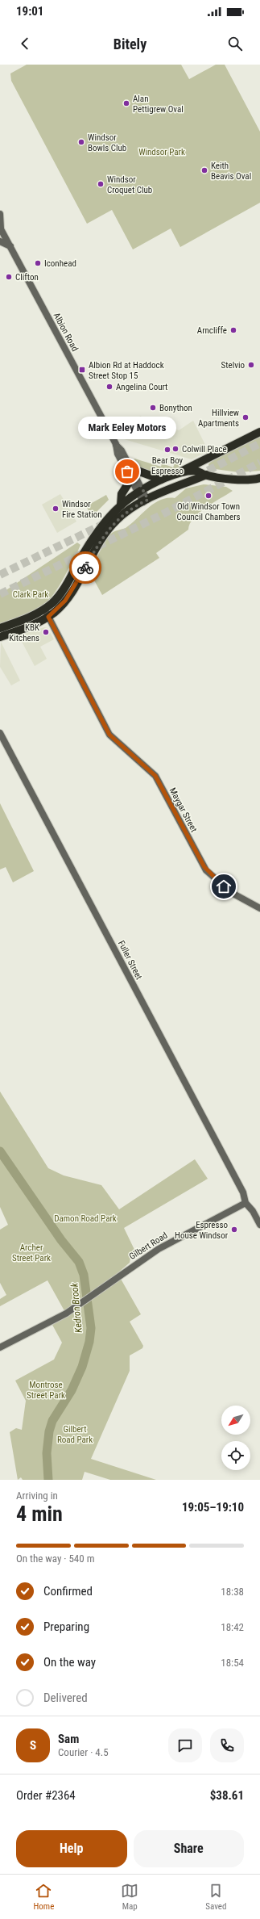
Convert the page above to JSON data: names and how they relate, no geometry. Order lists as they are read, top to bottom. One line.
{"streets":{"street":["Albion Road","Maygar Street","Fuller Street","Gilbert Road"]},"crossings":[["Fuller Street","Gilbert Road"]],"water":["Kedron Brook"],"parks":["Windsor Park","Clark Park","Damon Road Park","Archer Street Park","Montrose Street Park","Gilbert Road Park"],"places":{"other":["Alan Pettigrew Oval","Windsor Bowls Club","Keith Beavis Oval","Windsor Croquet Club","Iconhead","Clifton","Arncliffe","Stelvio","Angelina Court","Bonython","Hillview Apartments","Colwill Place","Bear Boy Espresso","Mark Eeley Motors","Old Windsor Town Council Chambers","Windsor Fire Station","KBK Kitchens","Espresso House Windsor"],"transit":["Albion Rd at Haddock Street Stop 15"]},"north":"bottom left","page":{"status":"19:01","header":"Bitely","bubble":"Mark Eeley Motors","heading":["4 min","Arriving in","19:05–19:10"],"panel":["Sam","Courier · 4.5","Order #2364","$38.61"],"bar":"On the way · 540 m","list":[["Confirmed","18:38"],["Preparing","18:42"],["On the way","18:54"],"Delivered"],"round":"S","buttons":["Help","Share"],"tabs":["Home","Map","Saved"]}}
